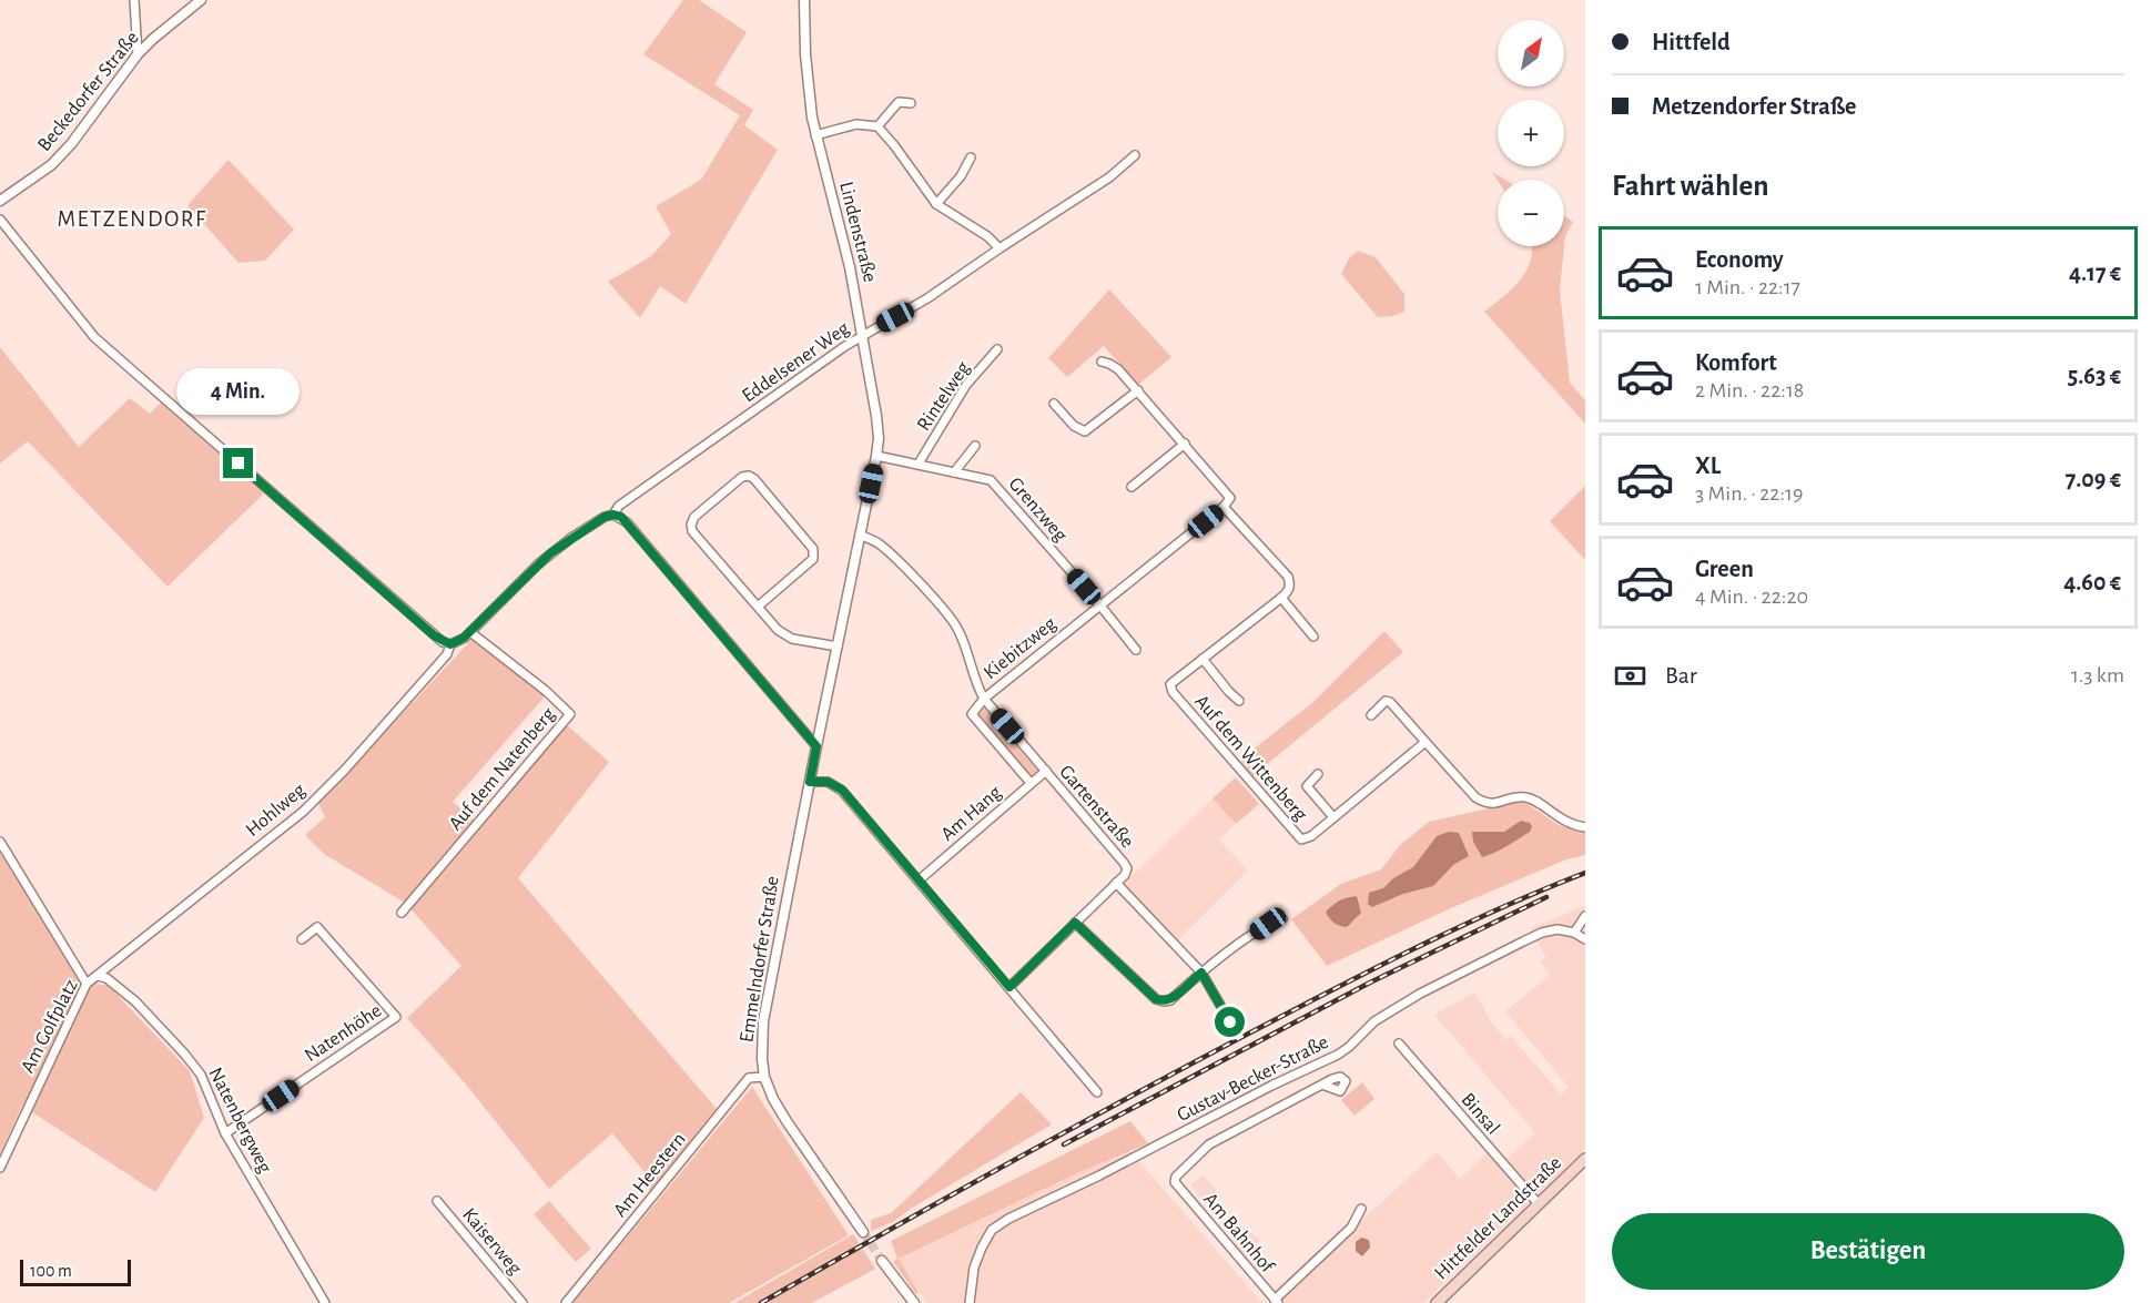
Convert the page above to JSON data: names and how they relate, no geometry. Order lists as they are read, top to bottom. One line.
{"streets":{"main road":["Hittfelder Landstraße"],"street":["Beckedorfer Straße","Lindenstraße","Eddelsener Weg","Rintelweg","Grenzweg","Kiebitzweg","Auf dem Wittenberg","Auf dem Natenberg","Gartenstraße","Hohlweg","Am Hang","Emmelndorfer Straße","Am Golfplatz","Natenhöhe","Gustav-Becker-Straße","Binsal","Natenbergweg","Am Heestern","Am Bahnhof","Kaiserweg"]},"crossings":[["Lindenstraße","Eddelsener Weg"],["Lindenstraße","Grenzweg"],["Lindenstraße","Gartenstraße"],["Lindenstraße","Emmelndorfer Straße"],["Eddelsener Weg","Auf dem Natenberg"],["Eddelsener Weg","Hohlweg"],["Rintelweg","Grenzweg"],["Grenzweg","Kiebitzweg"],["Kiebitzweg","Gartenstraße"],["Gartenstraße","Am Hang"],["Hohlweg","Am Golfplatz"],["Hohlweg","Natenbergweg"],["Emmelndorfer Straße","Am Heestern"],["Am Golfplatz","Natenbergweg"],["Natenhöhe","Natenbergweg"],["Binsal","Hittfelder Landstraße"]],"districts":["METZENDORF"],"scale_bar":"100 m","north":"top right","page":{"banner":["Hittfeld","Metzendorfer Straße"],"map_buttons":["+","−"],"heading":"Fahrt wählen","list":[{"name":"Economy","note":"1 Min. · 22:17","value":"4.17 €"},{"name":"Komfort","note":"2 Min. · 22:18","value":"5.63 €"},{"name":"XL","note":"3 Min. · 22:19","value":"7.09 €"},{"name":"Green","note":"4 Min. · 22:20","value":"4.60 €"}],"bubble":"4 Min.","pay":["Bar","1.3 km"],"buttons":"Bestätigen","scale":"100 m"}}
